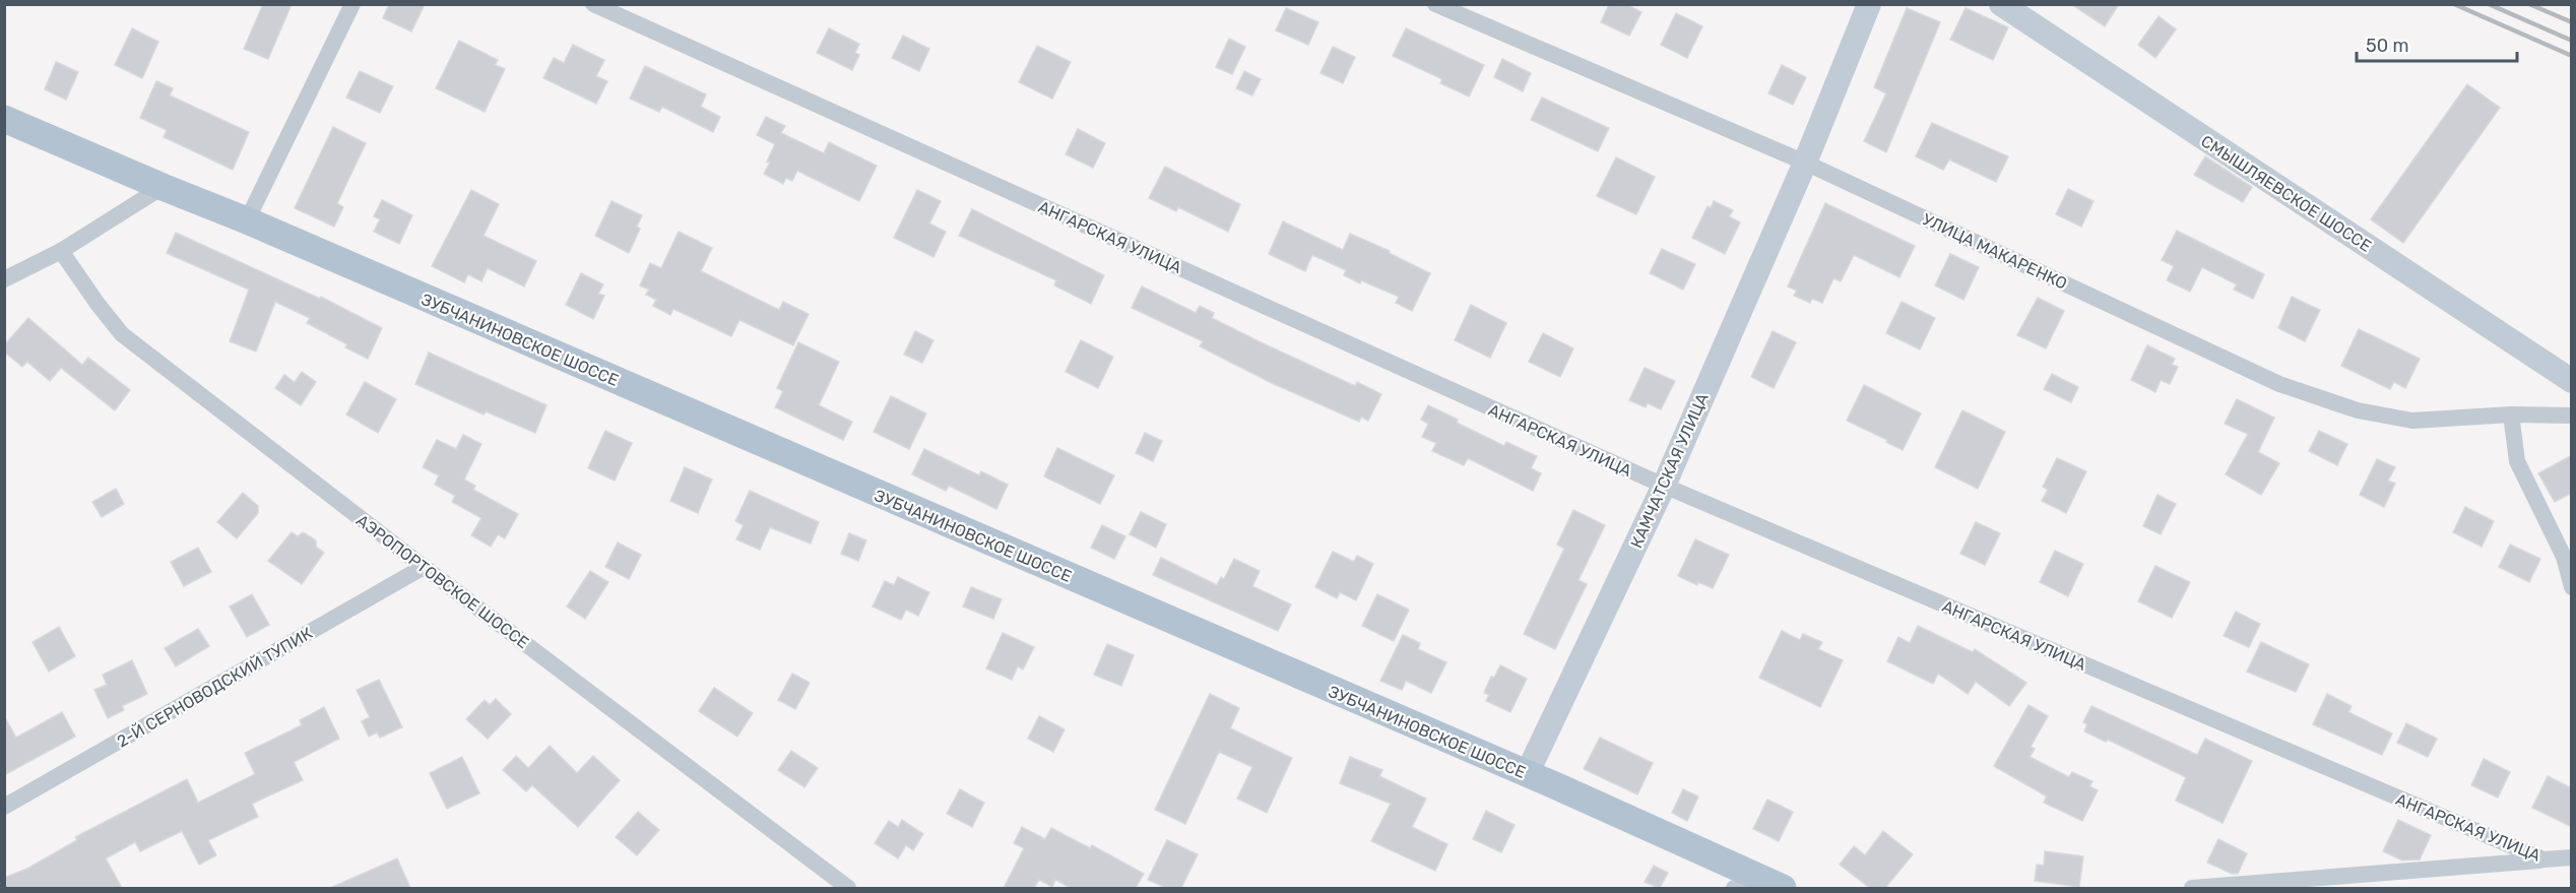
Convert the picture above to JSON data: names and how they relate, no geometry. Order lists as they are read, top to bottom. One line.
{"streets":{"main road":["ЗУБЧАНИНОВСКОЕ ШОССЕ"],"street":["СМЫШЛЯЕВСКОЕ ШОССЕ","АНГАРСКАЯ УЛИЦА","УЛИЦА МАКАРЕНКО","КАМЧАТСКАЯ УЛИЦА","АЭРОПОРТОВСКОЕ ШОССЕ","2-Й СЕРНОВОДСКИЙ ТУПИК"]},"crossings":[["АНГАРСКАЯ УЛИЦА","КАМЧАТСКАЯ УЛИЦА"],["УЛИЦА МАКАРЕНКО","КАМЧАТСКАЯ УЛИЦА"],["ЗУБЧАНИНОВСКОЕ ШОССЕ","КАМЧАТСКАЯ УЛИЦА"],["АЭРОПОРТОВСКОЕ ШОССЕ","2-Й СЕРНОВОДСКИЙ ТУПИК"]],"scale_bar":"50 m"}
